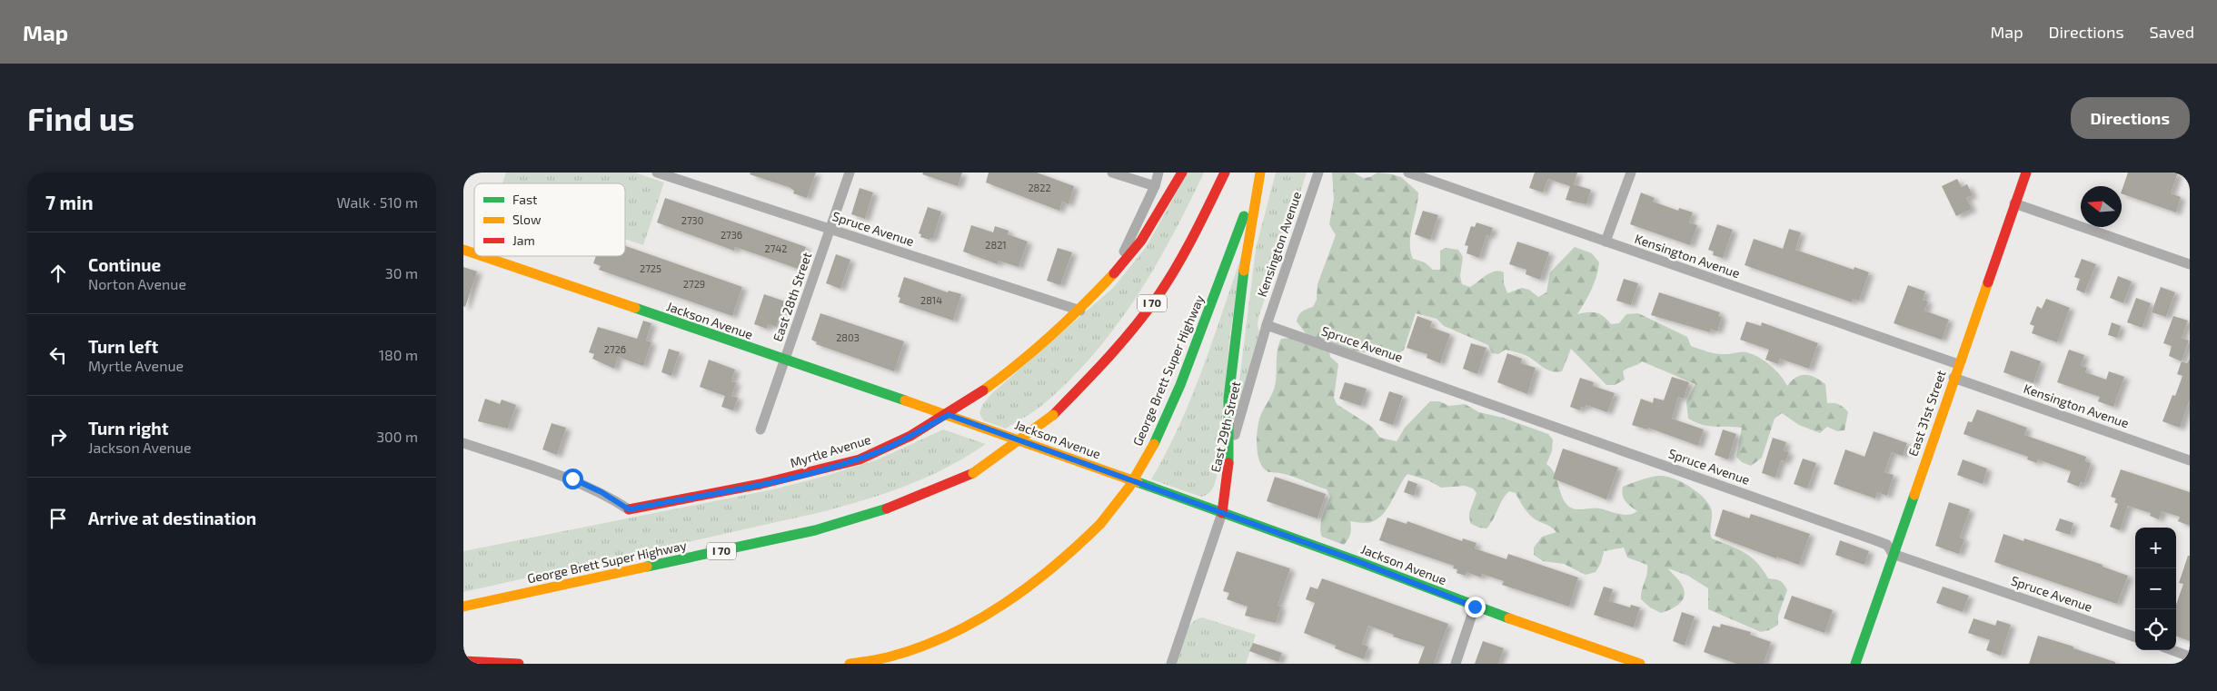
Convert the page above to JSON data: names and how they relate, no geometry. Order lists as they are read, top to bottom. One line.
{"streets":{"main road":["I 70","Jackson Avenue","George Brett Super Highway","East 31st Street","East 29th Street","Myrtle Avenue"],"street":["Spruce Avenue","Kensington Avenue","East 28th Street"]},"crossings":[["Spruce Avenue","Kensington Avenue"],["Spruce Avenue","East 28th Street"],["Spruce Avenue","East 31st Street"],["Spruce Avenue","East 29th Street"],["Spruce Avenue","Myrtle Avenue"],["Kensington Avenue","East 31st Street"],["Kensington Avenue","East 29th Street"],["East 28th Street","Jackson Avenue"],["Jackson Avenue","East 29th Street"],["Jackson Avenue","Myrtle Avenue"]],"house_numbers":["2822","2730","2736","2821","2742","2725","2729","2814","2803","2726"],"legend":["Fast","Slow","Jam"],"north":"left","page":{"header":"Map","nav":["Map","Directions","Saved"],"buttons":"Directions","title":"Find us","heading":["7 min","Walk · 510 m"],"list":[["Continue","Norton Avenue","30 m"],["Turn left","Myrtle Avenue","180 m"],["Turn right","Jackson Avenue","300 m"],"Arrive at destination"],"map_buttons":["+","−"]}}
